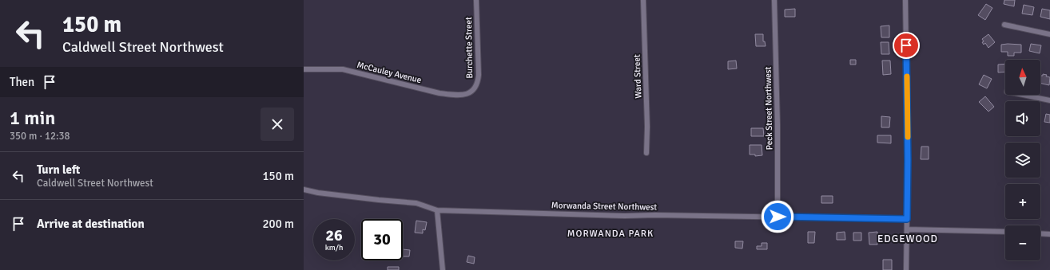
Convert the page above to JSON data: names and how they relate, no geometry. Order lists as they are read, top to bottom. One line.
{"streets":{"street":["Burchette Street","McCauley Avenue","Ward Street","Peck Street Northwest","Morwanda Street Northwest"]},"crossings":[["Burchette Street","McCauley Avenue"],["Peck Street Northwest","Morwanda Street Northwest"]],"districts":["MORWANDA PARK","EDGEWOOD"],"north":"top","page":{"turn":["150 m","Caldwell Street Northwest"],"map_buttons":["+","−"],"then":"Then","heading":["1 min","350 m · 12:38"],"list":[{"name":"Turn left","note":"Caldwell Street Northwest","value":"150 m"},{"name":"Arrive at destination","value":"200 m"}],"speed":"26 km/h","limit":"30"}}
